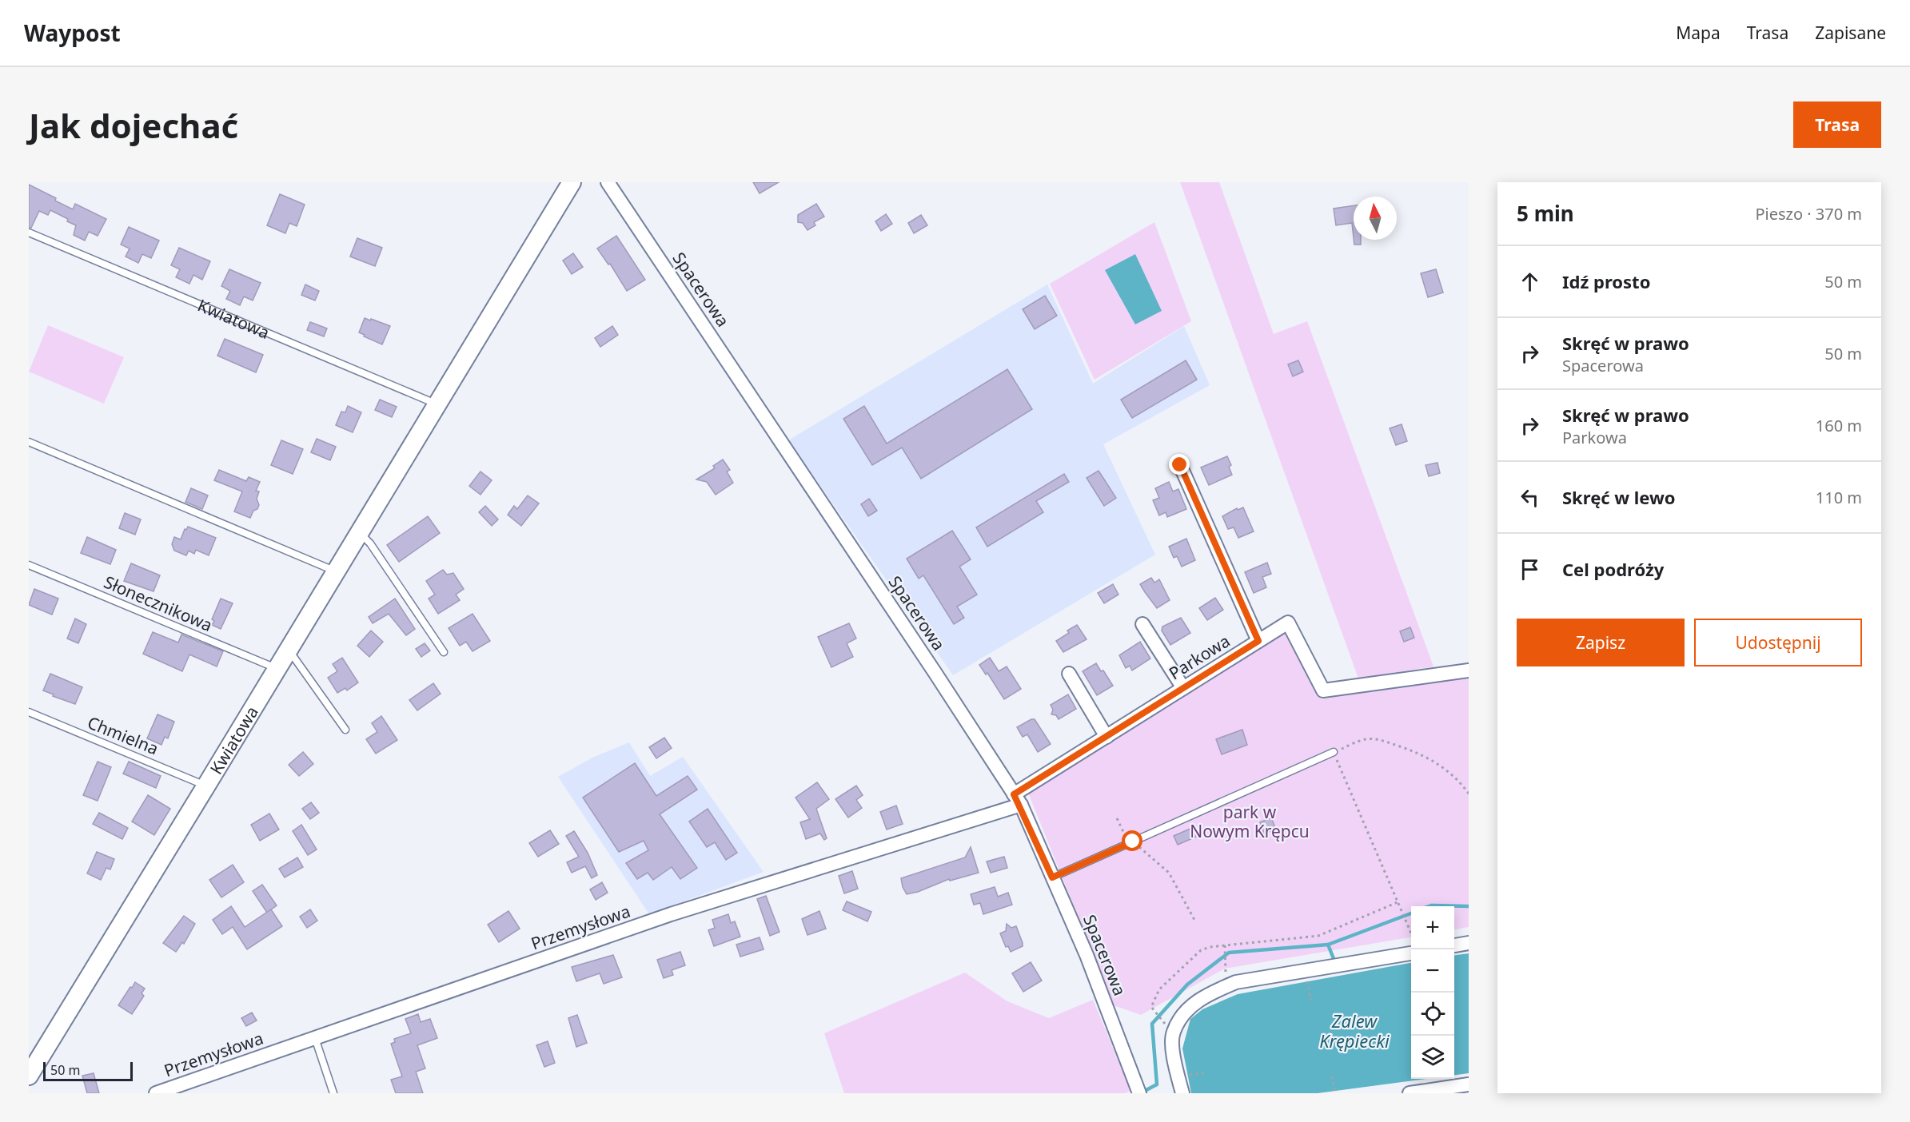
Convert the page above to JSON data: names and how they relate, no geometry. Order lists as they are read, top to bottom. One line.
{"streets":{"street":["Spacerowa","Kwiatowa","Parkowa","Przemysłowa"],"lane":["Słonecznikowa","Chmielna"]},"crossings":[["Spacerowa","Parkowa"],["Spacerowa","Przemysłowa"],["Kwiatowa","Słonecznikowa"],["Kwiatowa","Chmielna"],["Parkowa","Przemysłowa"]],"water":["Zalew Krępiecki"],"parks":["park w Nowym Krępcu"],"scale_bar":"50 m","north":"top","page":{"header":"Waypost","nav":["Mapa","Trasa","Zapisane"],"buttons":["Trasa",["Zapisz","Udostępnij"]],"title":"Jak dojechać","heading":["5 min","Pieszo · 370 m"],"list":[["Idź prosto","50 m"],["Skręć w prawo","Spacerowa","50 m"],["Skręć w prawo","Parkowa","160 m"],["Skręć w lewo","110 m"],"Cel podróży"],"map_buttons":["+","−"],"scale":"50 m"}}
